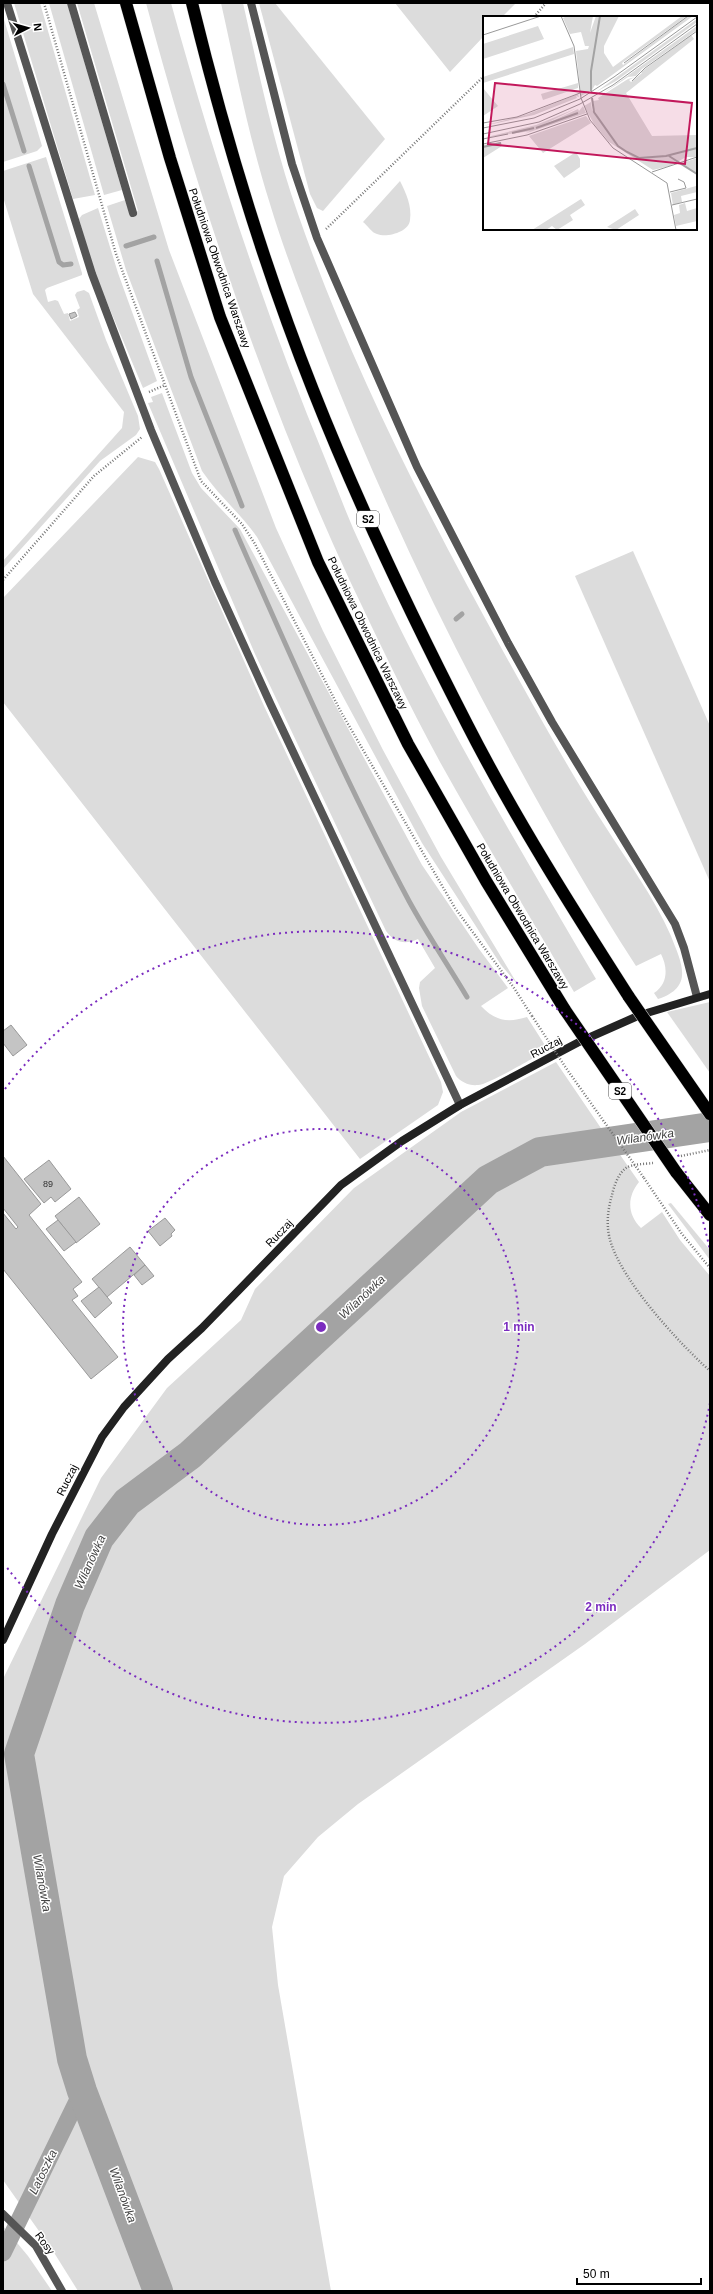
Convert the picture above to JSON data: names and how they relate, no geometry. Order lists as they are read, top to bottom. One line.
{"streets":{"highway":["Południowa Obwodnica Warszawy","S2"],"street":["Ruczaj","Rosy"]},"water":["Wilanówka","Latoszka"],"house_numbers":["89"],"scale_bar":"50 m","north":"right","rings":["1 min","2 min"]}
